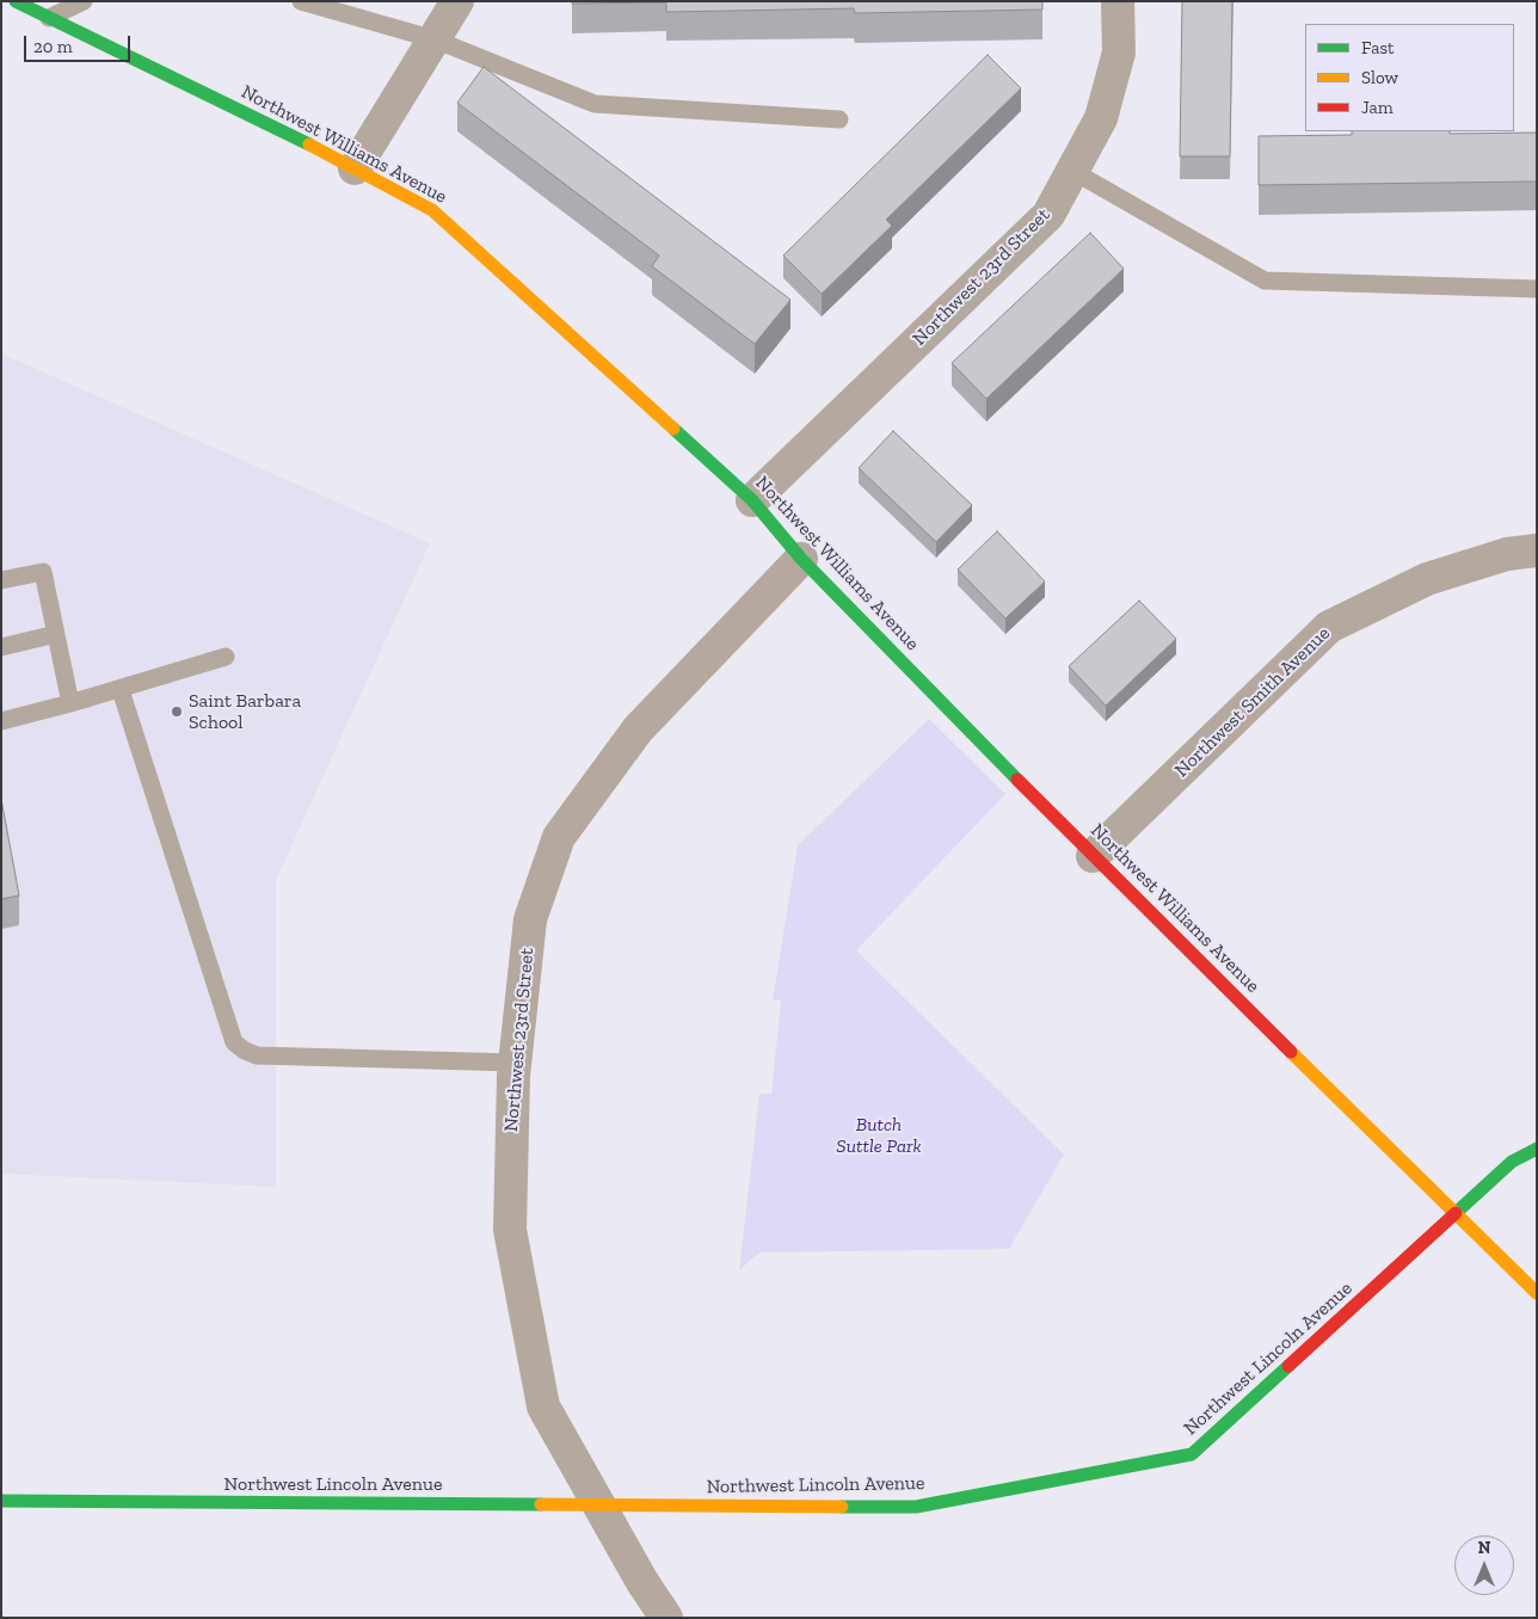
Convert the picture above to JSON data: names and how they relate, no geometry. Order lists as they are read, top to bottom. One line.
{"streets":{"street":["Northwest Williams Avenue","Northwest 23rd Street","Northwest Smith Avenue","Northwest Lincoln Avenue"]},"crossings":[["Northwest Williams Avenue","Northwest 23rd Street"],["Northwest Williams Avenue","Northwest Smith Avenue"],["Northwest Williams Avenue","Northwest Lincoln Avenue"],["Northwest 23rd Street","Northwest Lincoln Avenue"]],"parks":["Butch Suttle Park"],"places":["Saint Barbara School"],"legend":["Fast","Slow","Jam"],"scale_bar":"20 m","north":"top"}
